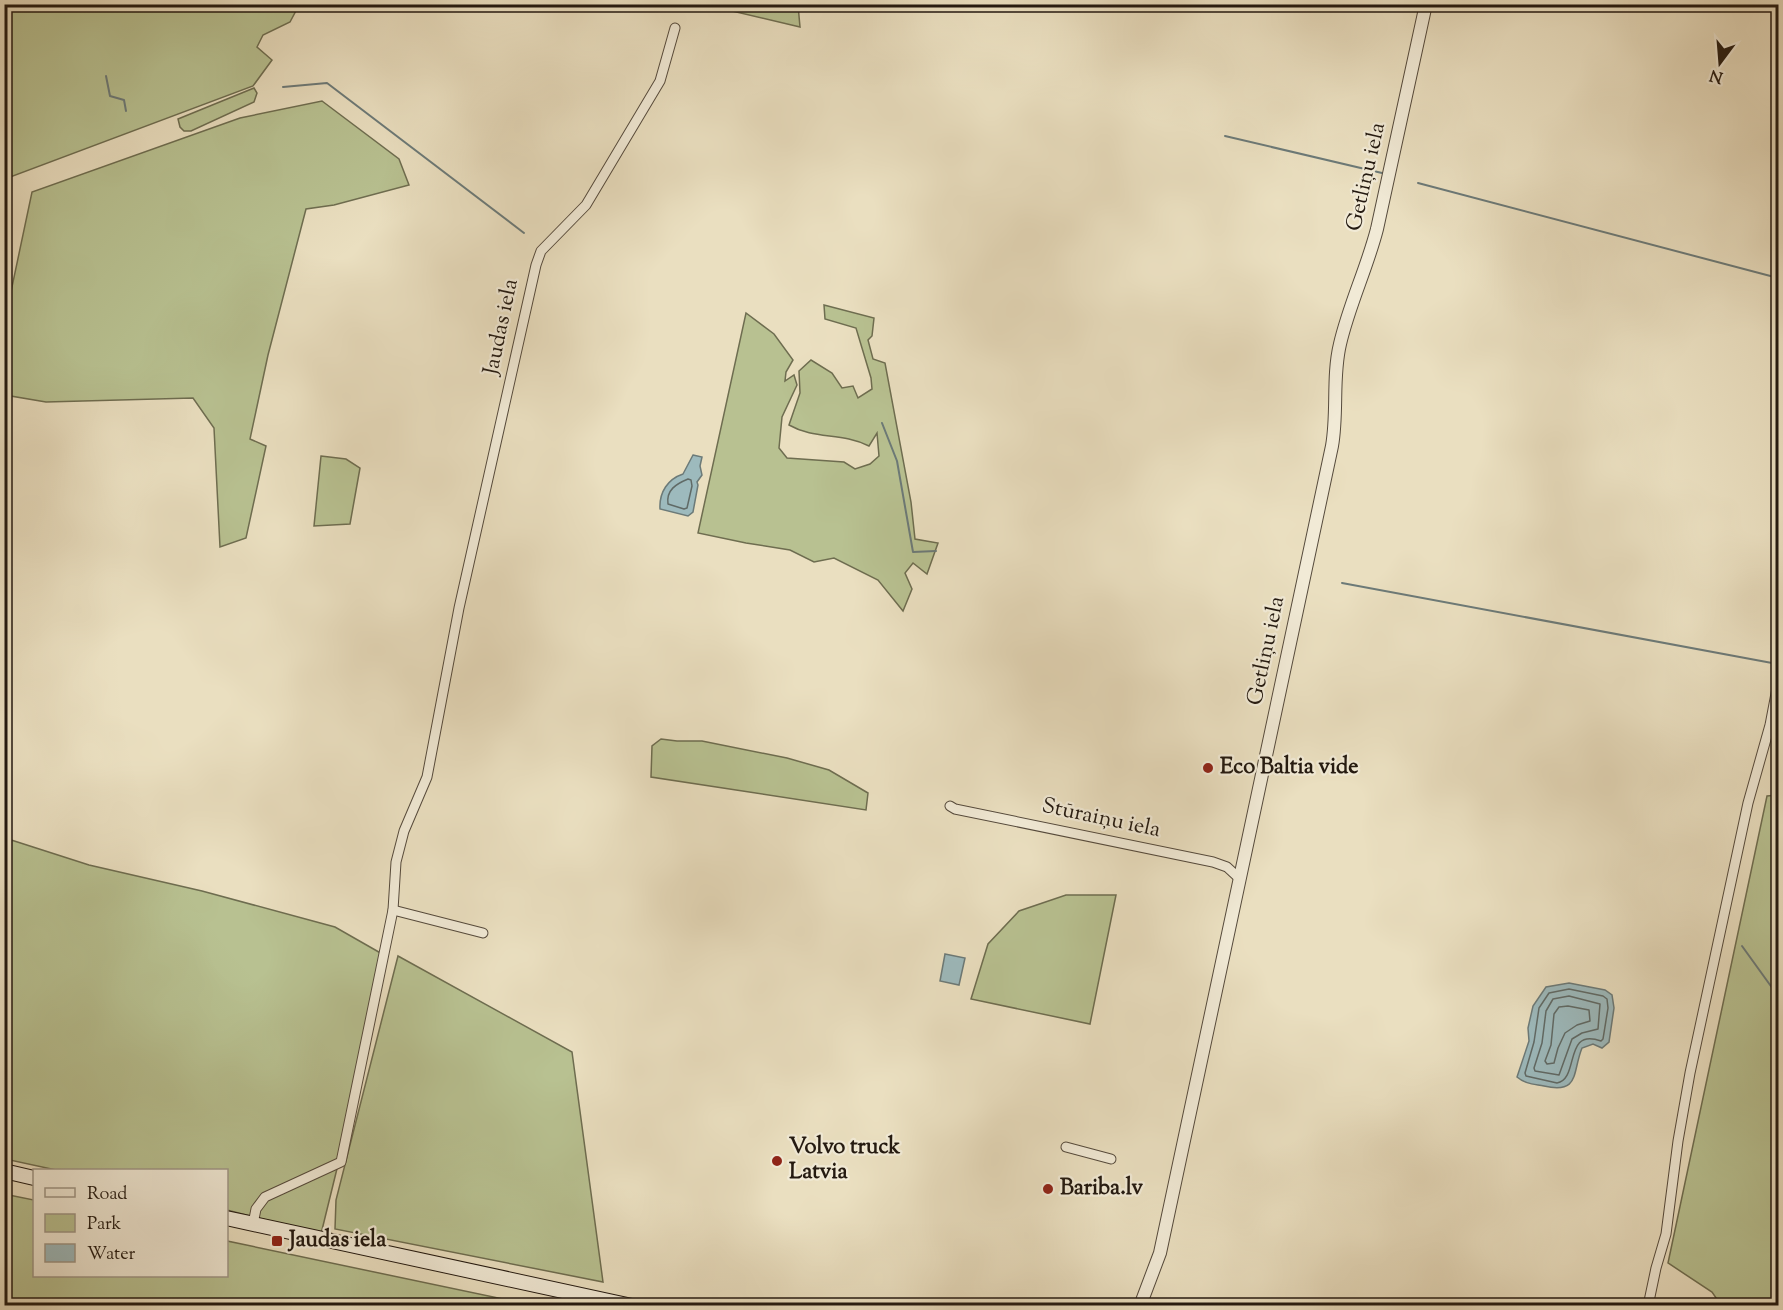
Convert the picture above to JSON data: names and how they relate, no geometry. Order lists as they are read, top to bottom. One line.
{"streets":{"street":["Getliņu iela","Jaudas iela","Stūraiņu iela"]},"crossings":[["Getliņu iela","Stūraiņu iela"]],"places":{"other":["Eco Baltia vide","Volvo truck Latvia","Bariba.lv"],"transit":["Jaudas iela"]},"legend":["Road","Park","Water"],"north":"bottom"}
